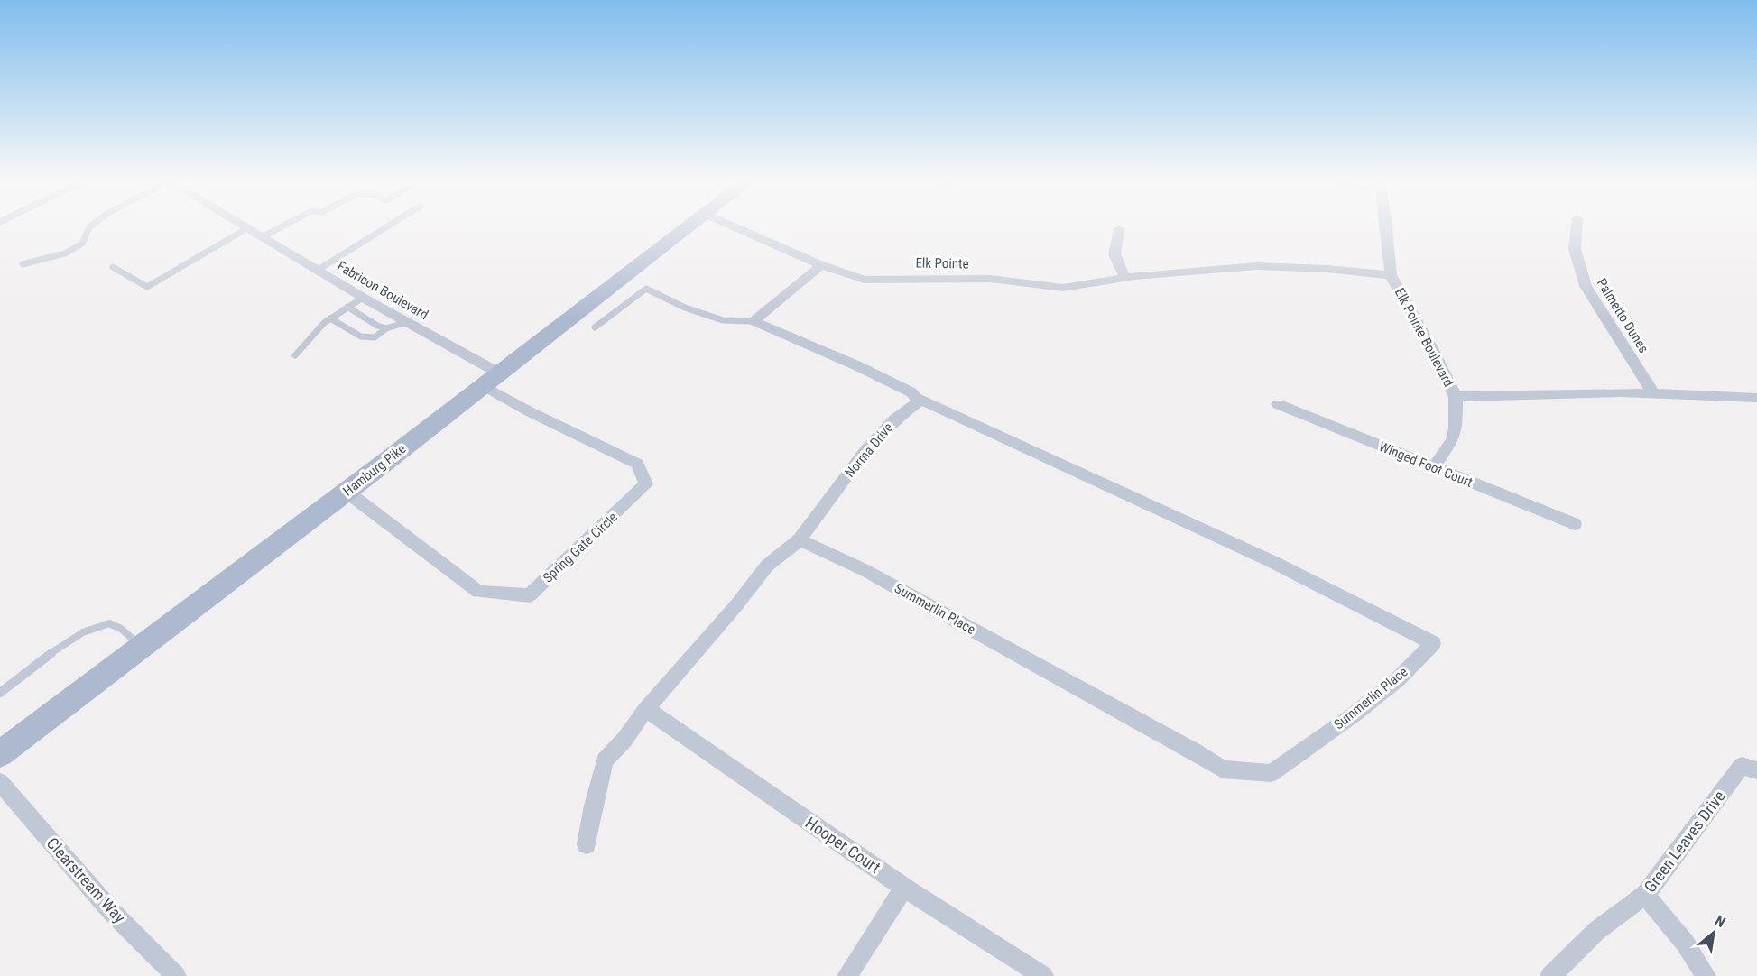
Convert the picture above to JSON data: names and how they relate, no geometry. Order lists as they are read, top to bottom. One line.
{"streets":{"main road":["Hamburg Pike"],"street":["Elk Pointe","Fabricon Boulevard","Palmetto Dunes","Elk Pointe Boulevard","Norma Drive","Winged Foot Court","Spring Gate Circle","Summerlin Place","Green Leaves Drive","Hooper Court","Clearstream Way"]},"crossings":[["Elk Pointe","Elk Pointe Boulevard"],["Fabricon Boulevard","Hamburg Pike"],["Fabricon Boulevard","Spring Gate Circle"],["Palmetto Dunes","Elk Pointe Boulevard"],["Norma Drive","Summerlin Place"],["Norma Drive","Hooper Court"],["Hamburg Pike","Spring Gate Circle"]],"north":"top right"}
